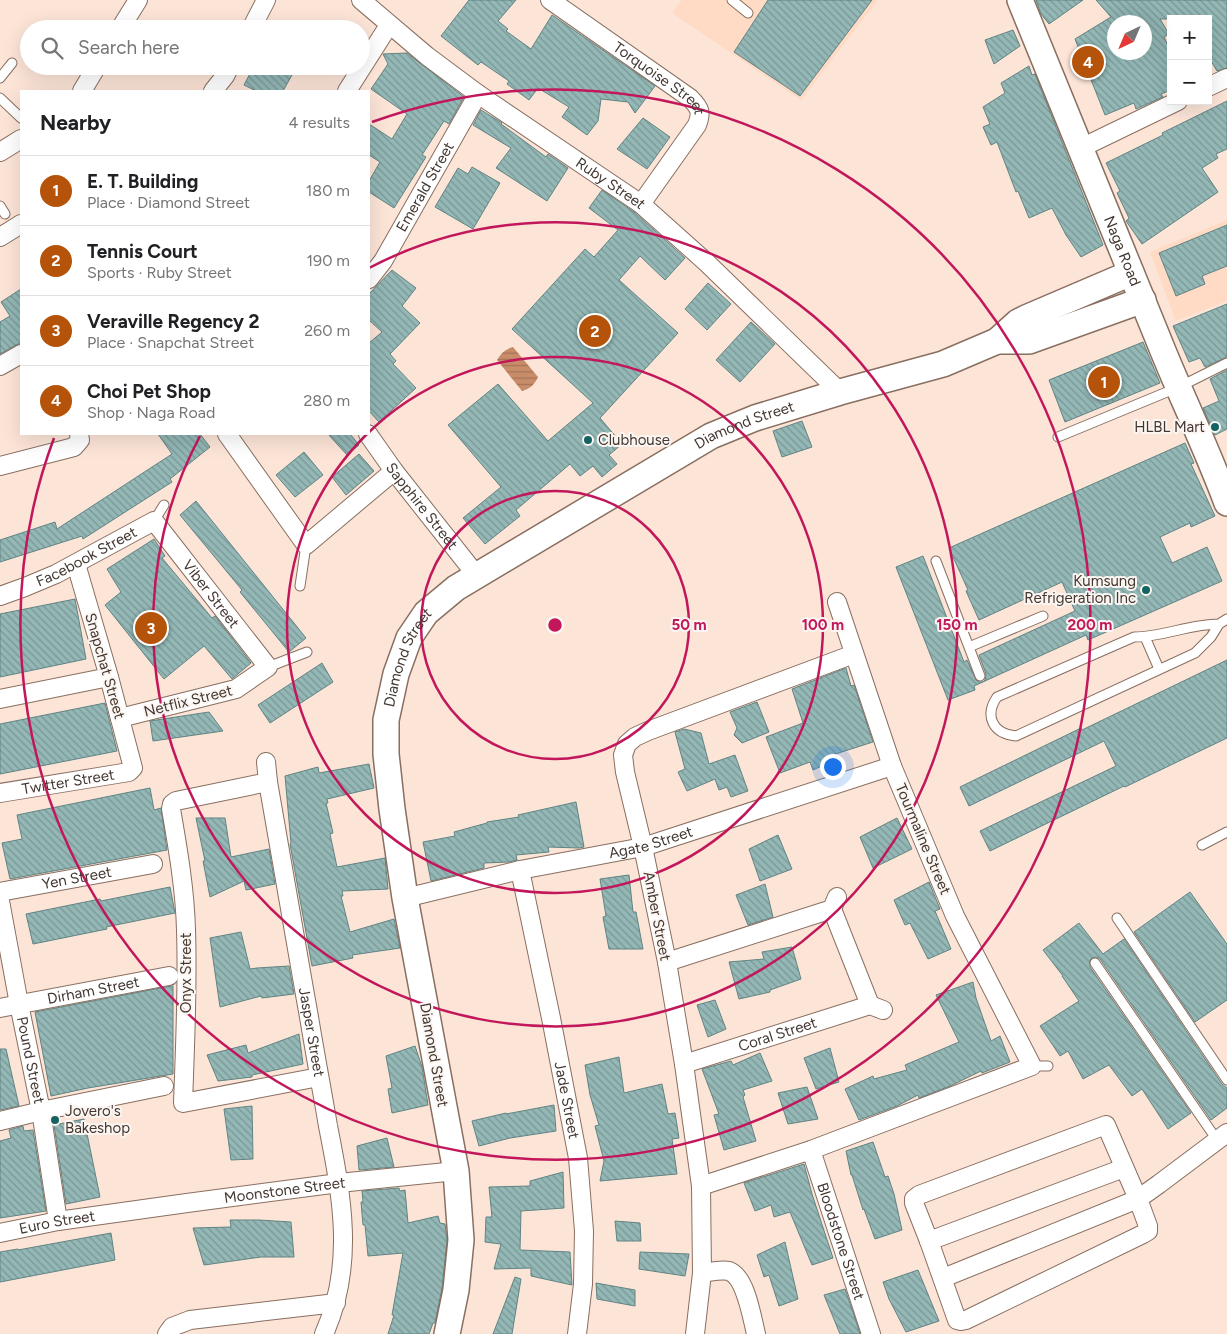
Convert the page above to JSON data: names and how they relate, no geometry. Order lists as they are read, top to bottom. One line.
{"streets":{"street":["Torquoise Street","Ruby Street","Emerald Street","Naga Road","Diamond Street","Sapphire Street","Facebook Street","Viber Street","Snapchat Street","Netflix Street","Twitter Street","Tourmaline Street","Agate Street","Yen Street","Amber Street","Onyx Street","Dirham Street","Jasper Street","Coral Street","Pound Street","Jade Street","Moonstone Street","Euro Street","Bloodstone Street"]},"crossings":[["Torquoise Street","Ruby Street"],["Ruby Street","Emerald Street"],["Ruby Street","Diamond Street"],["Naga Road","Diamond Street"],["Diamond Street","Sapphire Street"],["Diamond Street","Agate Street"],["Diamond Street","Moonstone Street"],["Facebook Street","Viber Street"],["Facebook Street","Snapchat Street"],["Viber Street","Netflix Street"],["Snapchat Street","Netflix Street"],["Snapchat Street","Twitter Street"],["Tourmaline Street","Agate Street"],["Tourmaline Street","Amber Street"],["Tourmaline Street","Bloodstone Street"],["Agate Street","Amber Street"],["Agate Street","Jade Street"],["Amber Street","Coral Street"],["Onyx Street","Jasper Street"],["Dirham Street","Pound Street"],["Jasper Street","Moonstone Street"],["Pound Street","Euro Street"],["Moonstone Street","Euro Street"]],"places":["HLBL Mart","Clubhouse","Kumsung Refrigeration Inc","Jovero's Bakeshop"],"north":"bottom left","page":{"map_buttons":["+","−"],"search":"Search here","pins":["4","2","1","3"],"heading":["Nearby","4 results"],"list":[{"mark":"1","name":"E. T. Building","note":"Place · Diamond Street","value":"180 m"},{"mark":"2","name":"Tennis Court","note":"Sports · Ruby Street","value":"190 m"},{"mark":"3","name":"Veraville Regency 2","note":"Place · Snapchat Street","value":"260 m"},{"mark":"4","name":"Choi Pet Shop","note":"Shop · Naga Road","value":"280 m"}]},"rings":["50 m","100 m","150 m","200 m"]}
